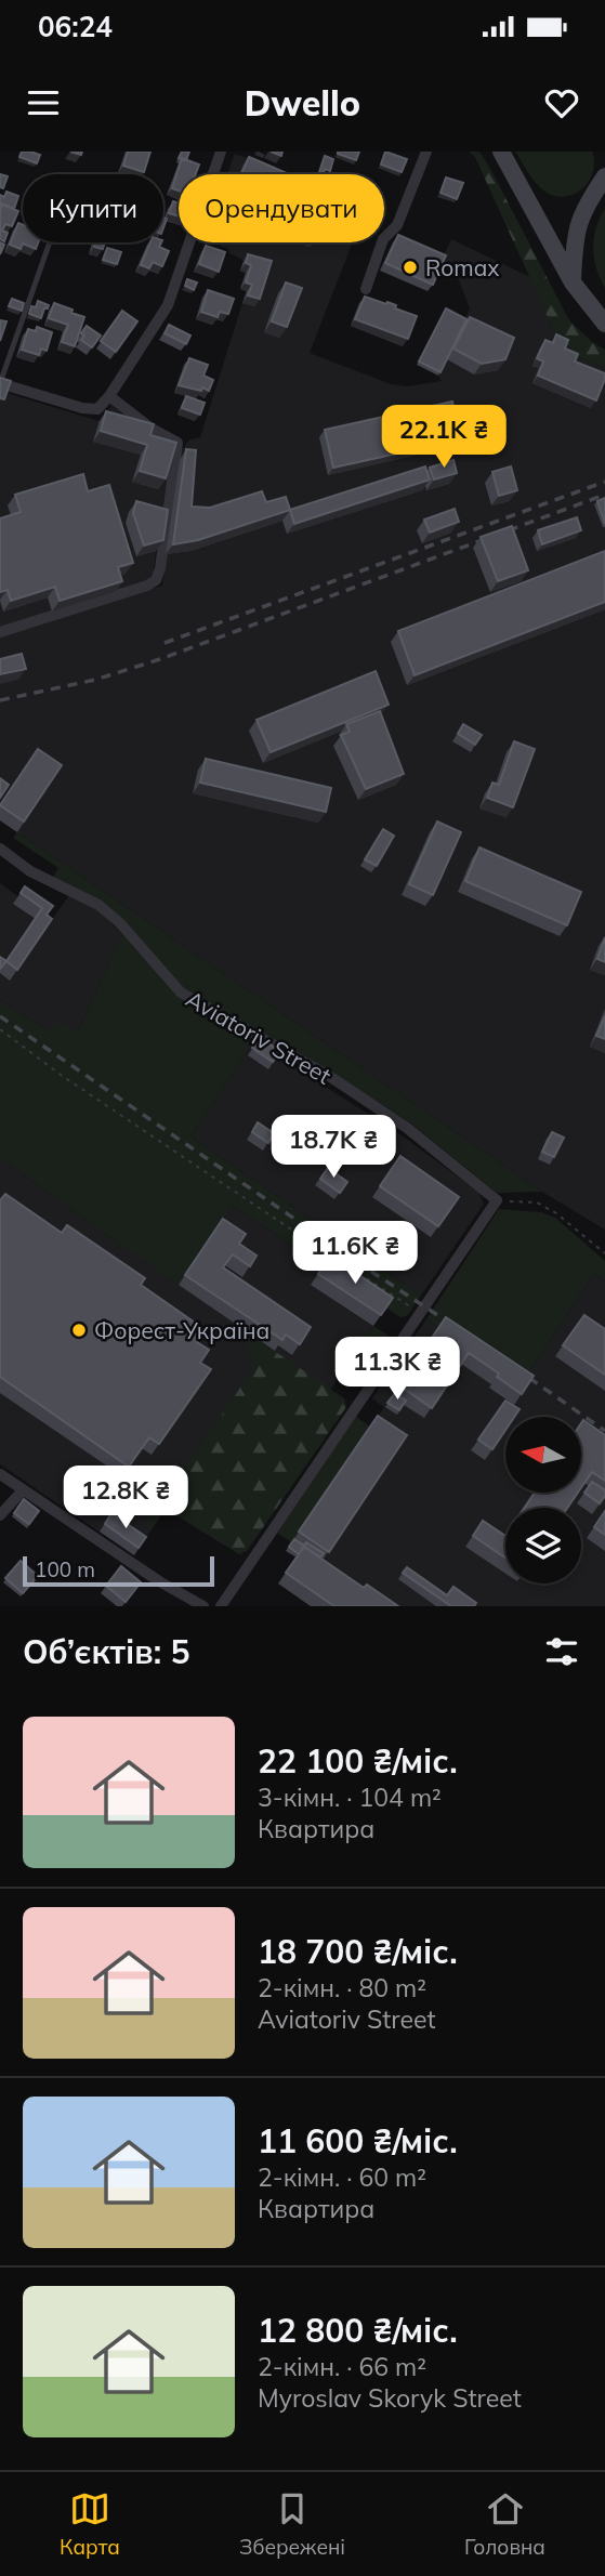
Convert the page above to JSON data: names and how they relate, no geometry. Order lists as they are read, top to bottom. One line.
{"streets":{"street":["Aviatoriv Street"]},"places":["Romax","Форест-Україна"],"scale_bar":"100 m","north":"left","page":{"status":"06:24","header":"Dwello","chip":["Купити","Орендувати"],"price":["22.1K ₴","18.7K ₴","11.6K ₴","11.3K ₴","12.8K ₴"],"scale":"100 m","heading":"Об’єктів: 5","list":[{"name":"22 100 ₴/міс.","note":"3-кімн. · 104 m² · Квартира"},{"name":"18 700 ₴/міс.","note":"2-кімн. · 80 m² · Aviatoriv Street"},{"name":"11 600 ₴/міс.","note":"2-кімн. · 60 m² · Квартира"},{"name":"12 800 ₴/міс.","note":"2-кімн. · 66 m² · Myroslav Skoryk Street"}],"tabs":["Карта","Збережені","Головна"]}}
